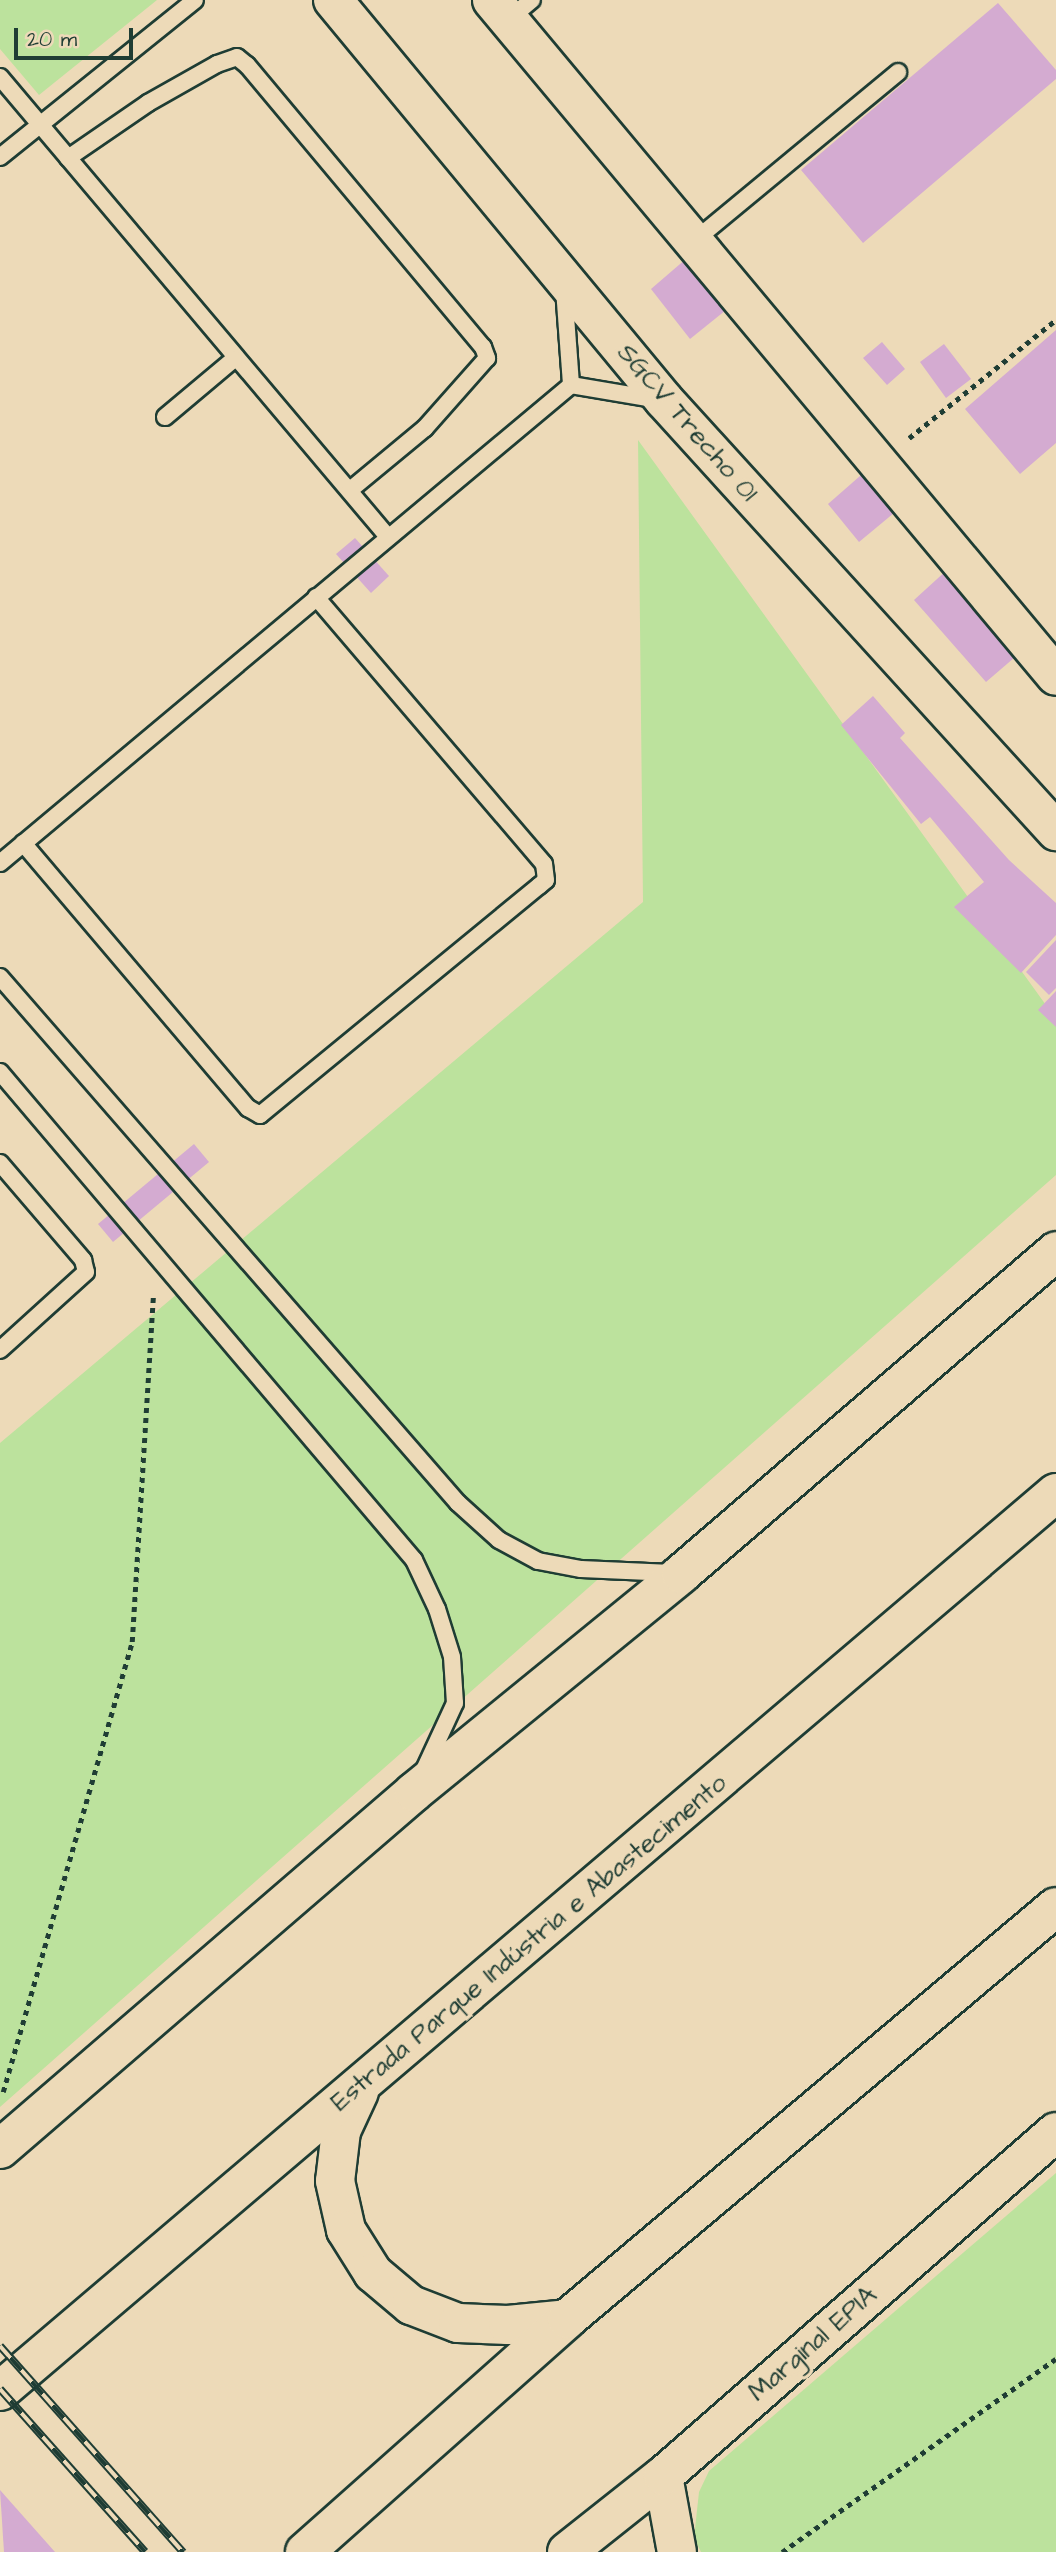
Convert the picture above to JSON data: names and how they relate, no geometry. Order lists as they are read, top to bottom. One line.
{"streets":{"main road":["SGCV Trecho 01","Estrada Parque Indústria e Abastecimento","Marginal EPIA"]},"scale_bar":"20 m"}
